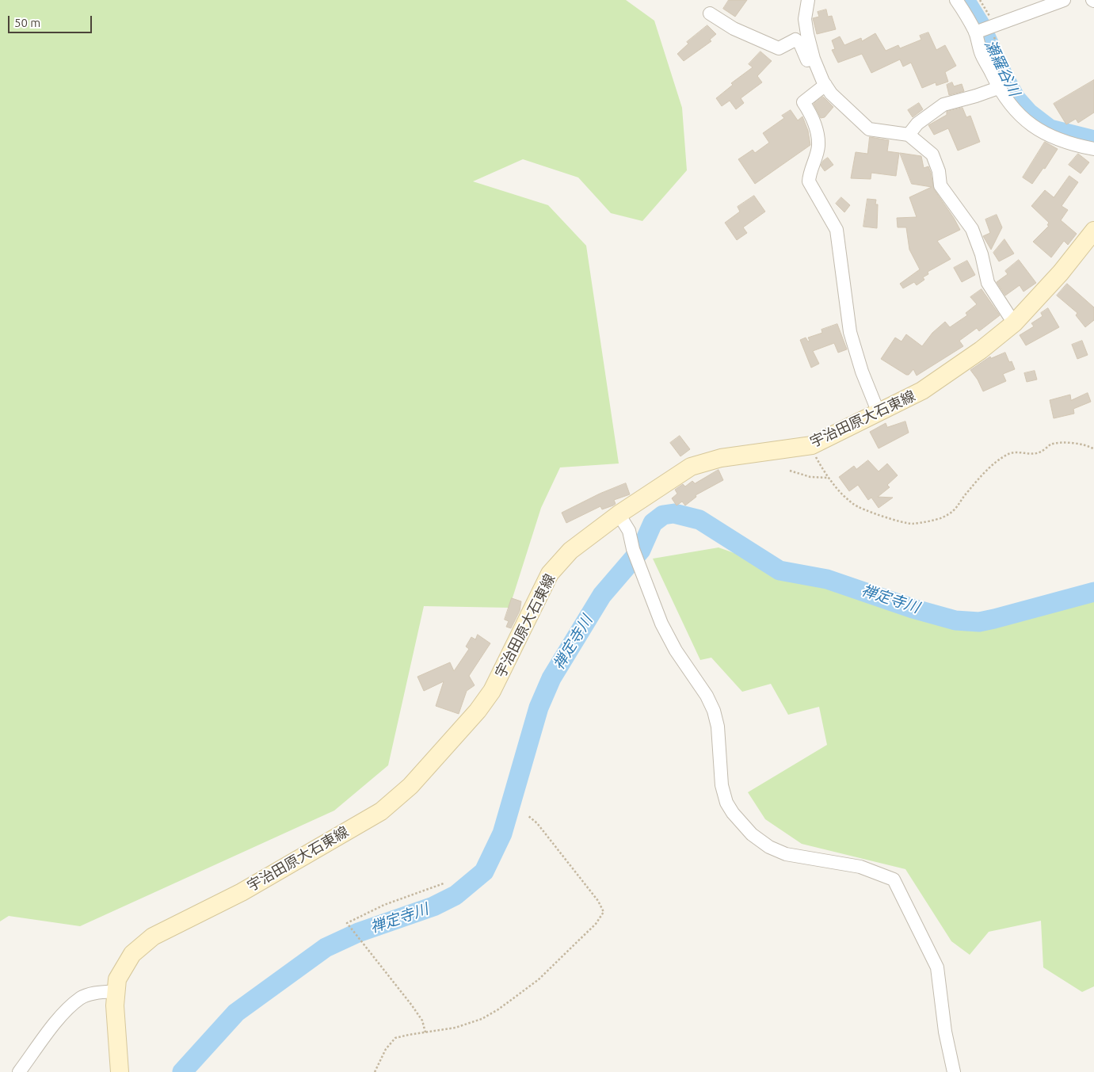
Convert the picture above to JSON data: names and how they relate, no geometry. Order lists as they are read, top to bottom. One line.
{"streets":{"main road":["宇治田原大石東線"]},"water":["瀬羅谷川","禅定寺川"],"scale_bar":"50 m"}
